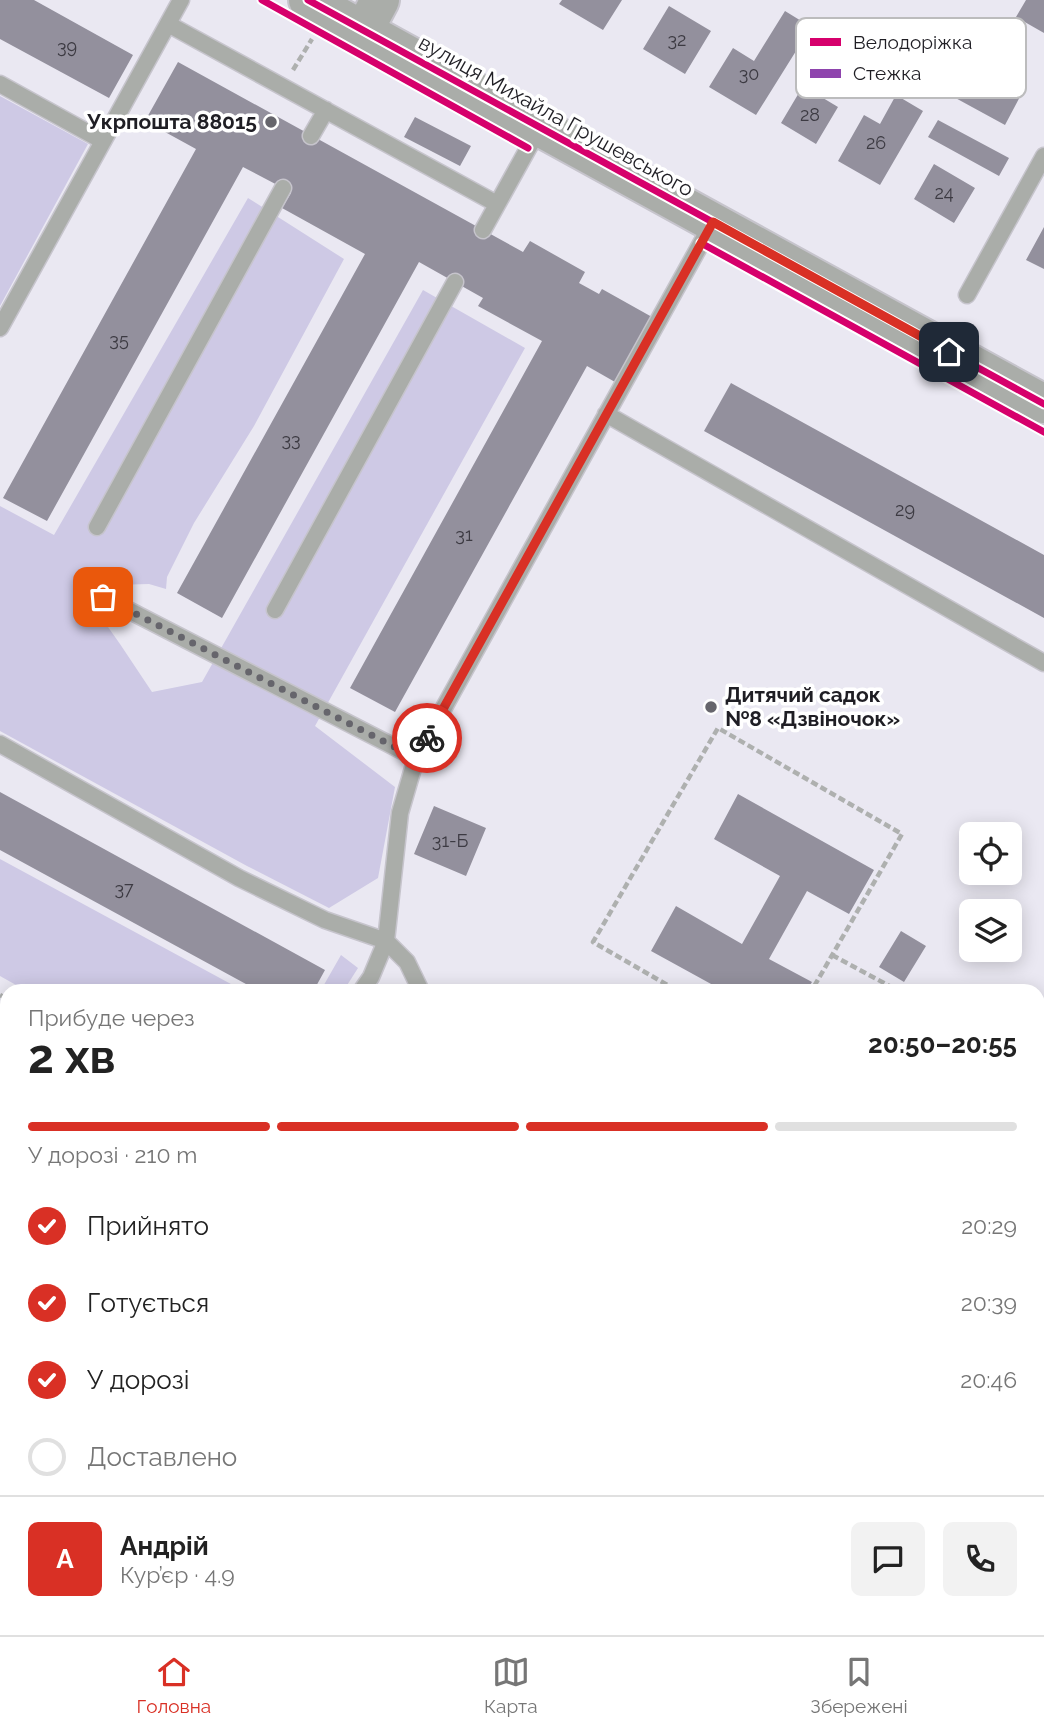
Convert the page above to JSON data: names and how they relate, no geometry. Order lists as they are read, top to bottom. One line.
{"streets":{"street":["вулиця Михайла Грушевського"]},"places":["Укрпошта 88015","Дитячий садок №8 «Дзвіночок»"],"house_numbers":["32","39","30","28","26","24","35","33","29","31","31-Б","37"],"legend":["Велодоріжка","Стежка"],"page":{"heading":["2 хв","Прибуде через","20:50–20:55"],"panel":["Андрій","Кур’єр · 4.9"],"bar":"У дорозі · 210 m","list":[["Прийнято","20:29"],["Готується","20:39"],["У дорозі","20:46"],"Доставлено"],"round":"А","tabs":["Головна","Карта","Збережені"]}}
